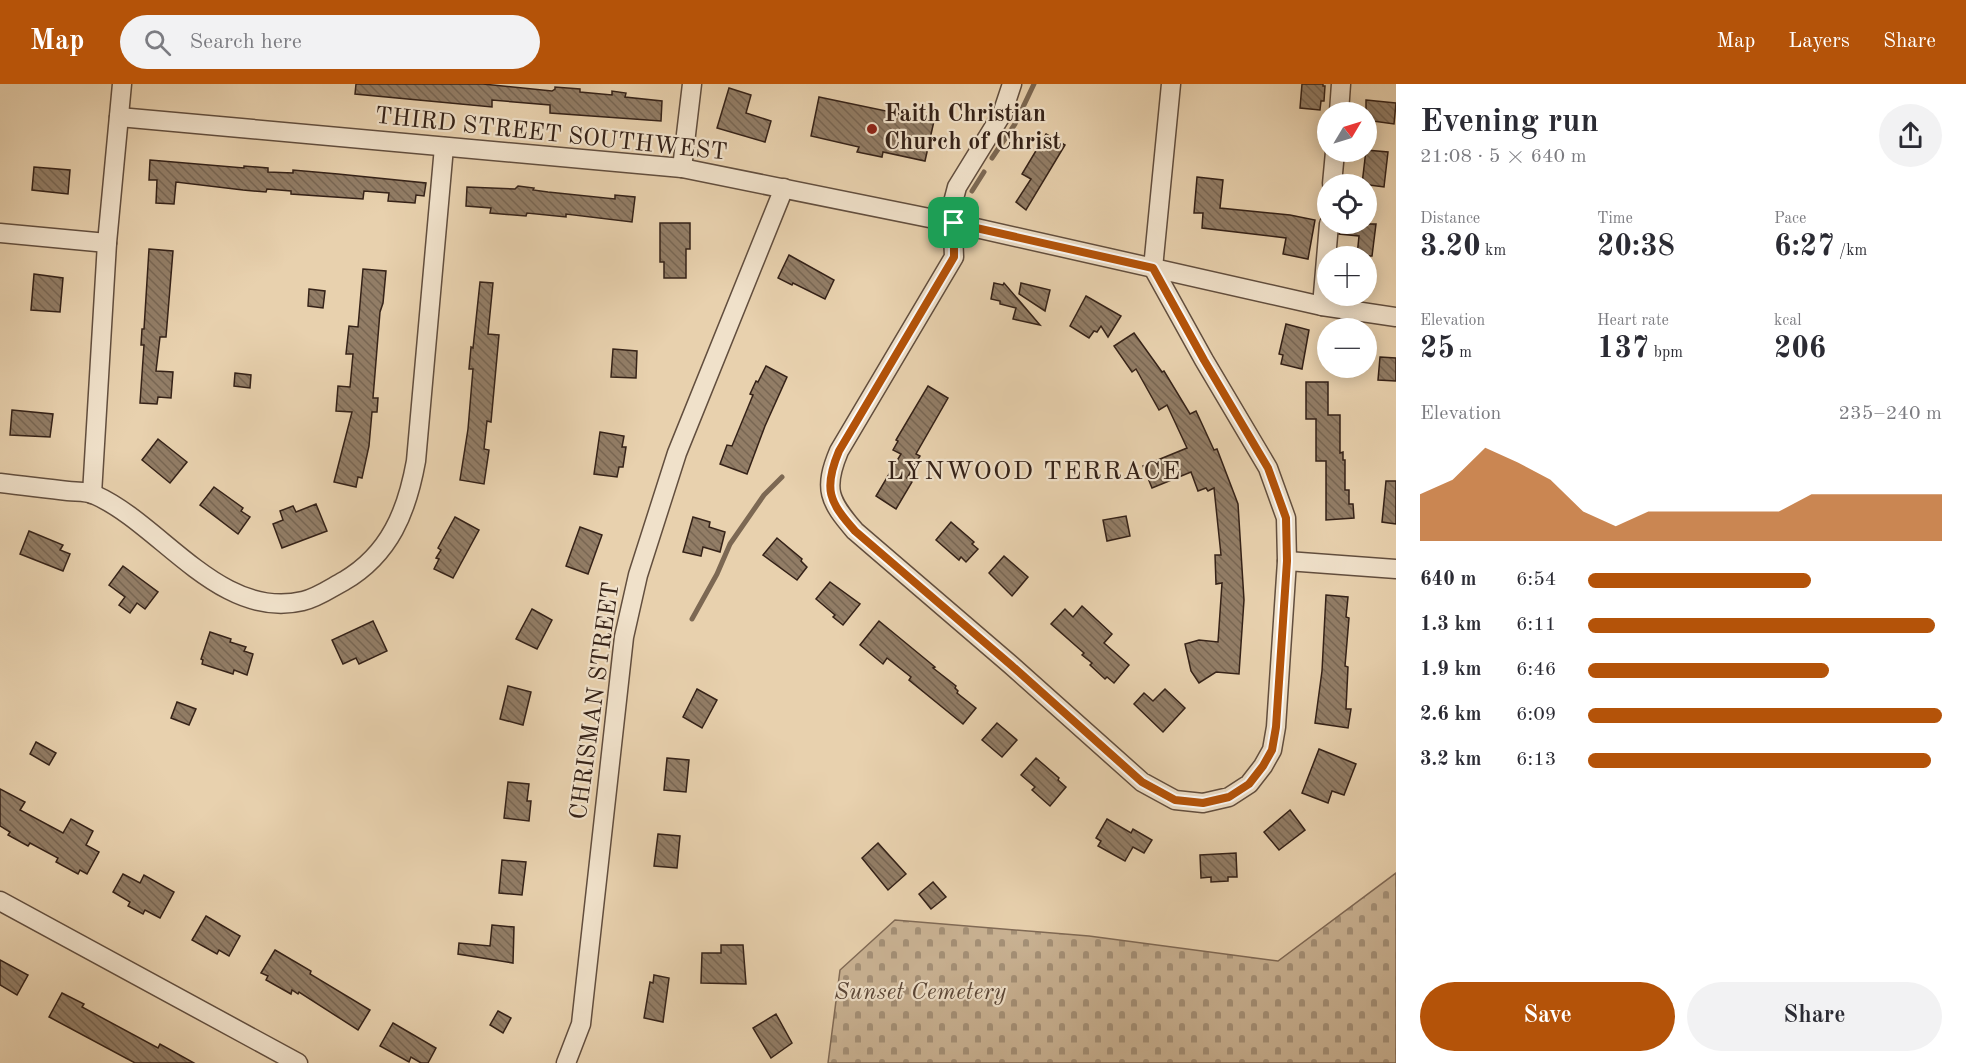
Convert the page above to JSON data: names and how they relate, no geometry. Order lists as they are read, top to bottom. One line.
{"streets":{"street":["THIRD STREET SOUTHWEST","CHRISMAN STREET"]},"crossings":[["THIRD STREET SOUTHWEST","CHRISMAN STREET"]],"districts":["LYNWOOD TERRACE"],"parks":["Sunset Cemetery"],"places":["Faith Christian Church of Christ"],"north":"top right","page":{"header":"Map","search":"Search here","nav":["Map","Layers","Share"],"heading":["Evening run","21:08 · 5 × 640 m"],"map_buttons":["+","−"],"stats":[["Distance","3.20 km"],["Time","20:38"],["Pace","6:27 /km"],["Elevation","25 m"],["Heart rate","137 bpm"],["kcal","206"]],"chart":["Elevation","235–240 m"],"list":[{"name":"640 m","note":"6:54"},{"name":"1.3 km","note":"6:11"},{"name":"1.9 km","note":"6:46"},{"name":"2.6 km","note":"6:09"},{"name":"3.2 km","note":"6:13"}],"buttons":["Save","Share"]}}
